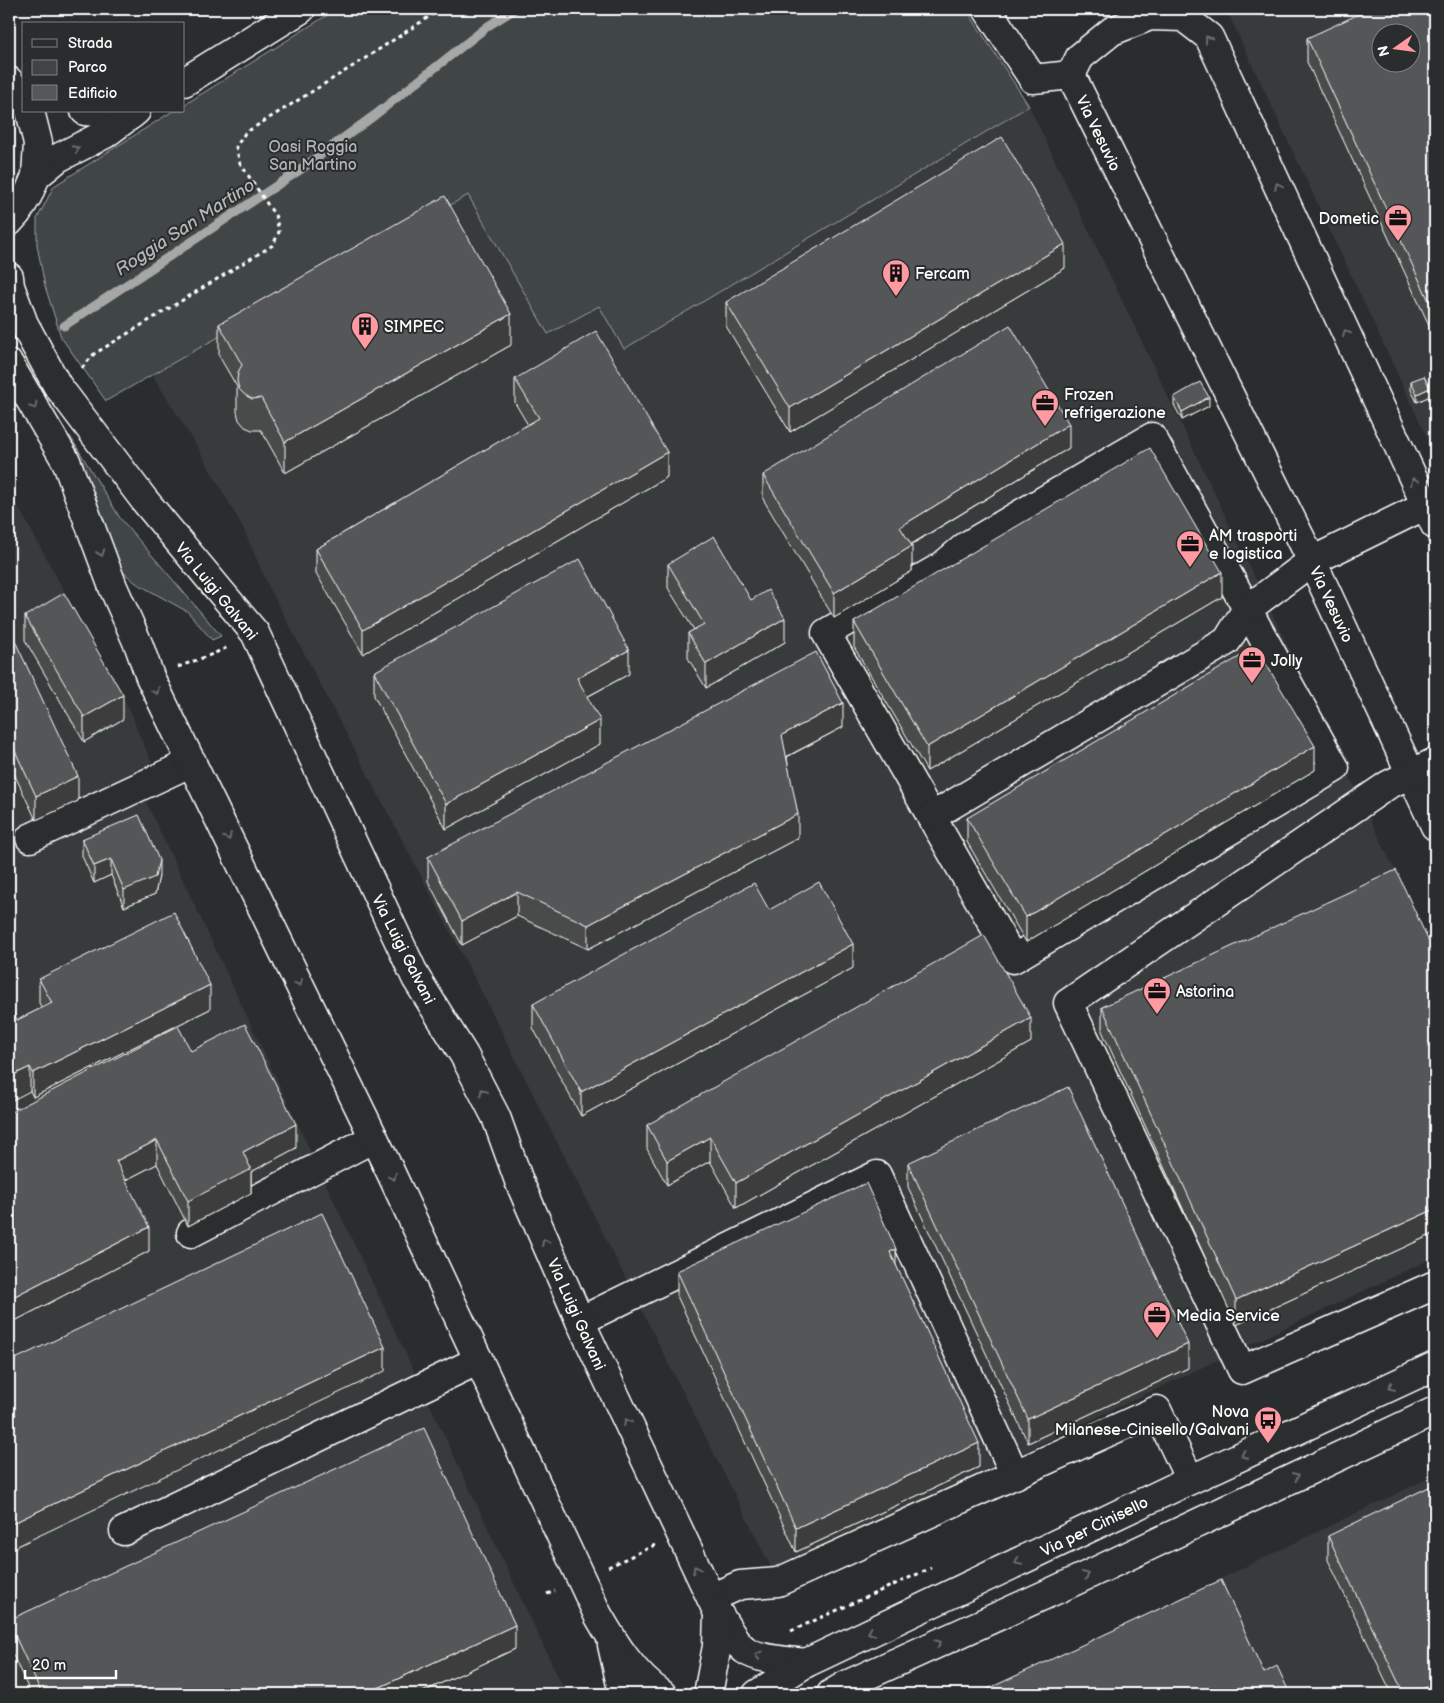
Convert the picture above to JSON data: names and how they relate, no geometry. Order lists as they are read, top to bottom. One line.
{"streets":{"main road":["Via Vesuvio","Via Luigi Galvani","Via per Cinisello"]},"crossings":[["Via Luigi Galvani","Via per Cinisello"]],"water":["Roggia San Martino"],"parks":["Oasi Roggia San Martino"],"places":{"office":["Dometic","Frozen refrigerazione","AM trasporti e logistica","Jolly","Astorina","Media Service"],"building":["Fercam","SIMPEC"],"bus stop":["Nova Milanese-Cinisello/Galvani"]},"legend":["Strada","Parco","Edificio"],"scale_bar":"20 m","north":"left"}
